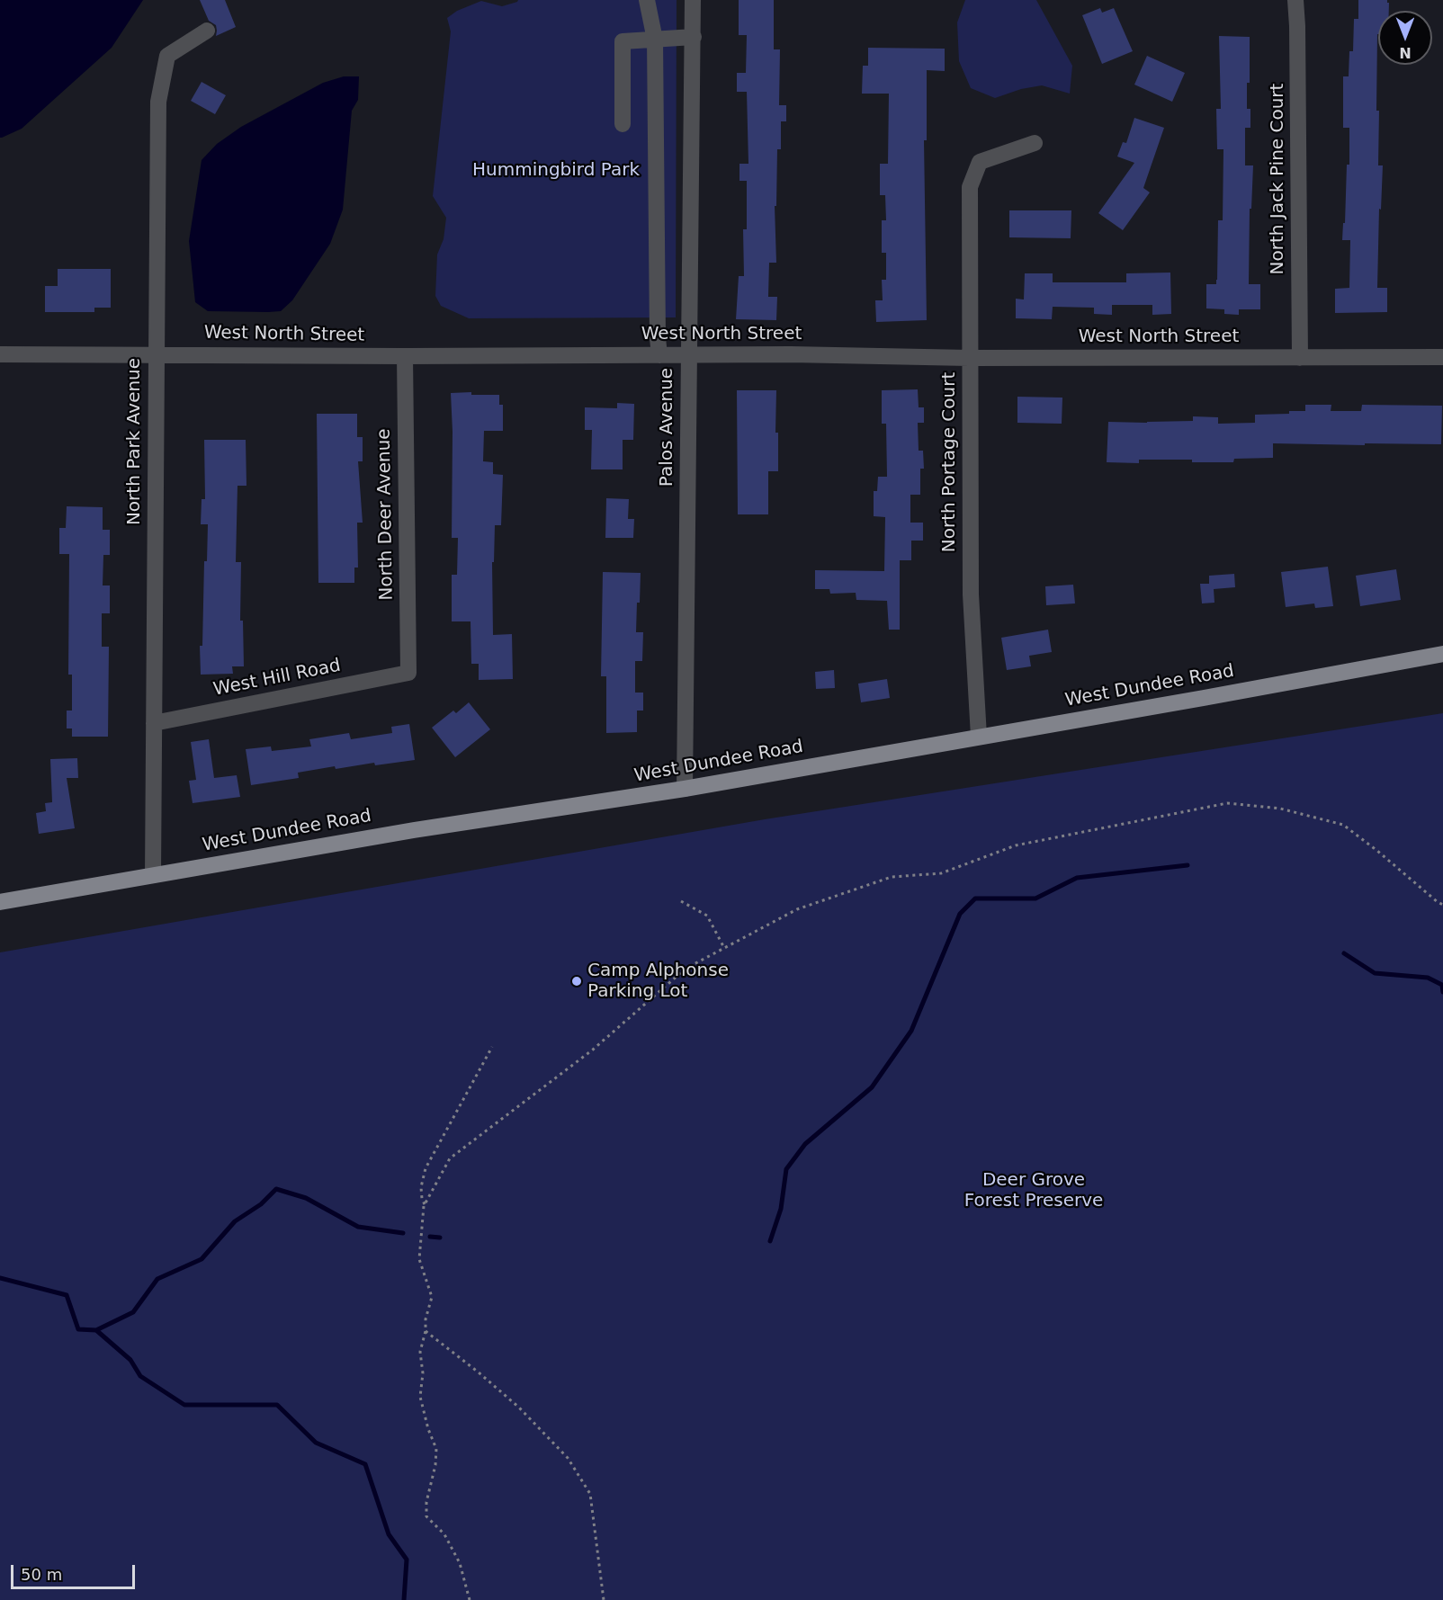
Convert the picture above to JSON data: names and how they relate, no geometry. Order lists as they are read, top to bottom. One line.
{"streets":{"main road":["West Dundee Road"],"street":["North Jack Pine Court","West North Street","Palos Avenue","North Park Avenue","North Portage Court","North Deer Avenue","West Hill Road"]},"crossings":[["North Jack Pine Court","West North Street"],["West North Street","Palos Avenue"],["West North Street","North Park Avenue"],["West North Street","North Portage Court"],["West North Street","North Deer Avenue"],["Palos Avenue","West Dundee Road"],["North Park Avenue","West Hill Road"],["North Park Avenue","West Dundee Road"],["North Portage Court","West Dundee Road"],["North Deer Avenue","West Hill Road"]],"parks":["Hummingbird Park","Deer Grove Forest Preserve"],"places":["Camp Alphonse Parking Lot"],"scale_bar":"50 m","north":"bottom"}
